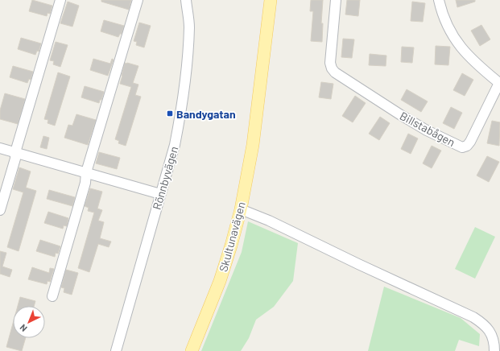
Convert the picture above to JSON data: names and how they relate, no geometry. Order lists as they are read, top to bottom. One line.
{"streets":{"main road":["Skultunavägen"],"street":["Billstabågen","Rönnbyvägen"]},"places":{"transit":["Bandygatan"]},"north":"bottom left"}
